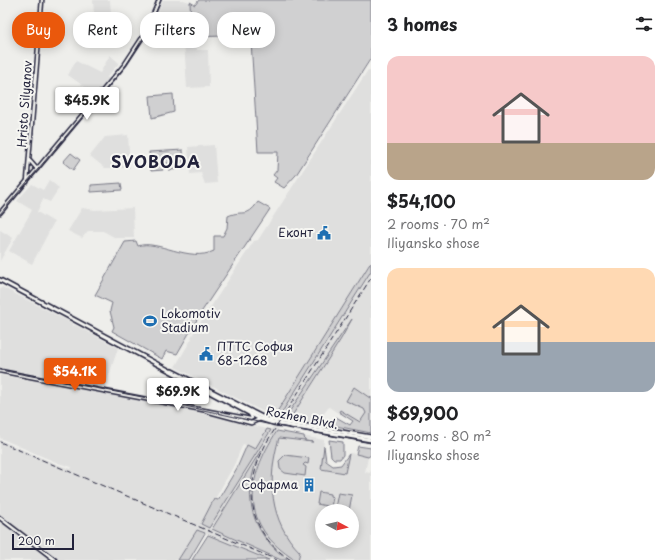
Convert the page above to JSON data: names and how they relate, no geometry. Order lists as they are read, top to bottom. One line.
{"streets":{"main road":["Rozhen Blvd."],"street":["Hristo Silyanov"]},"districts":["SVOBODA"],"places":{"public building":["Еконт","ПТТС София 68-1268"],"sports":["Lokomotiv Stadium"],"building":["Софарма"]},"scale_bar":"200 m","north":"right","page":{"heading":"3 homes","chip":["Buy","Rent","Filters","New"],"list":[{"name":"$54,100","note":"2 rooms · 70 m² · Iliyansko shose"},{"name":"$69,900","note":"2 rooms · 80 m² · Iliyansko shose"}],"price":["$45.9K","$54.1K","$69.9K"],"scale":"200 m"}}
